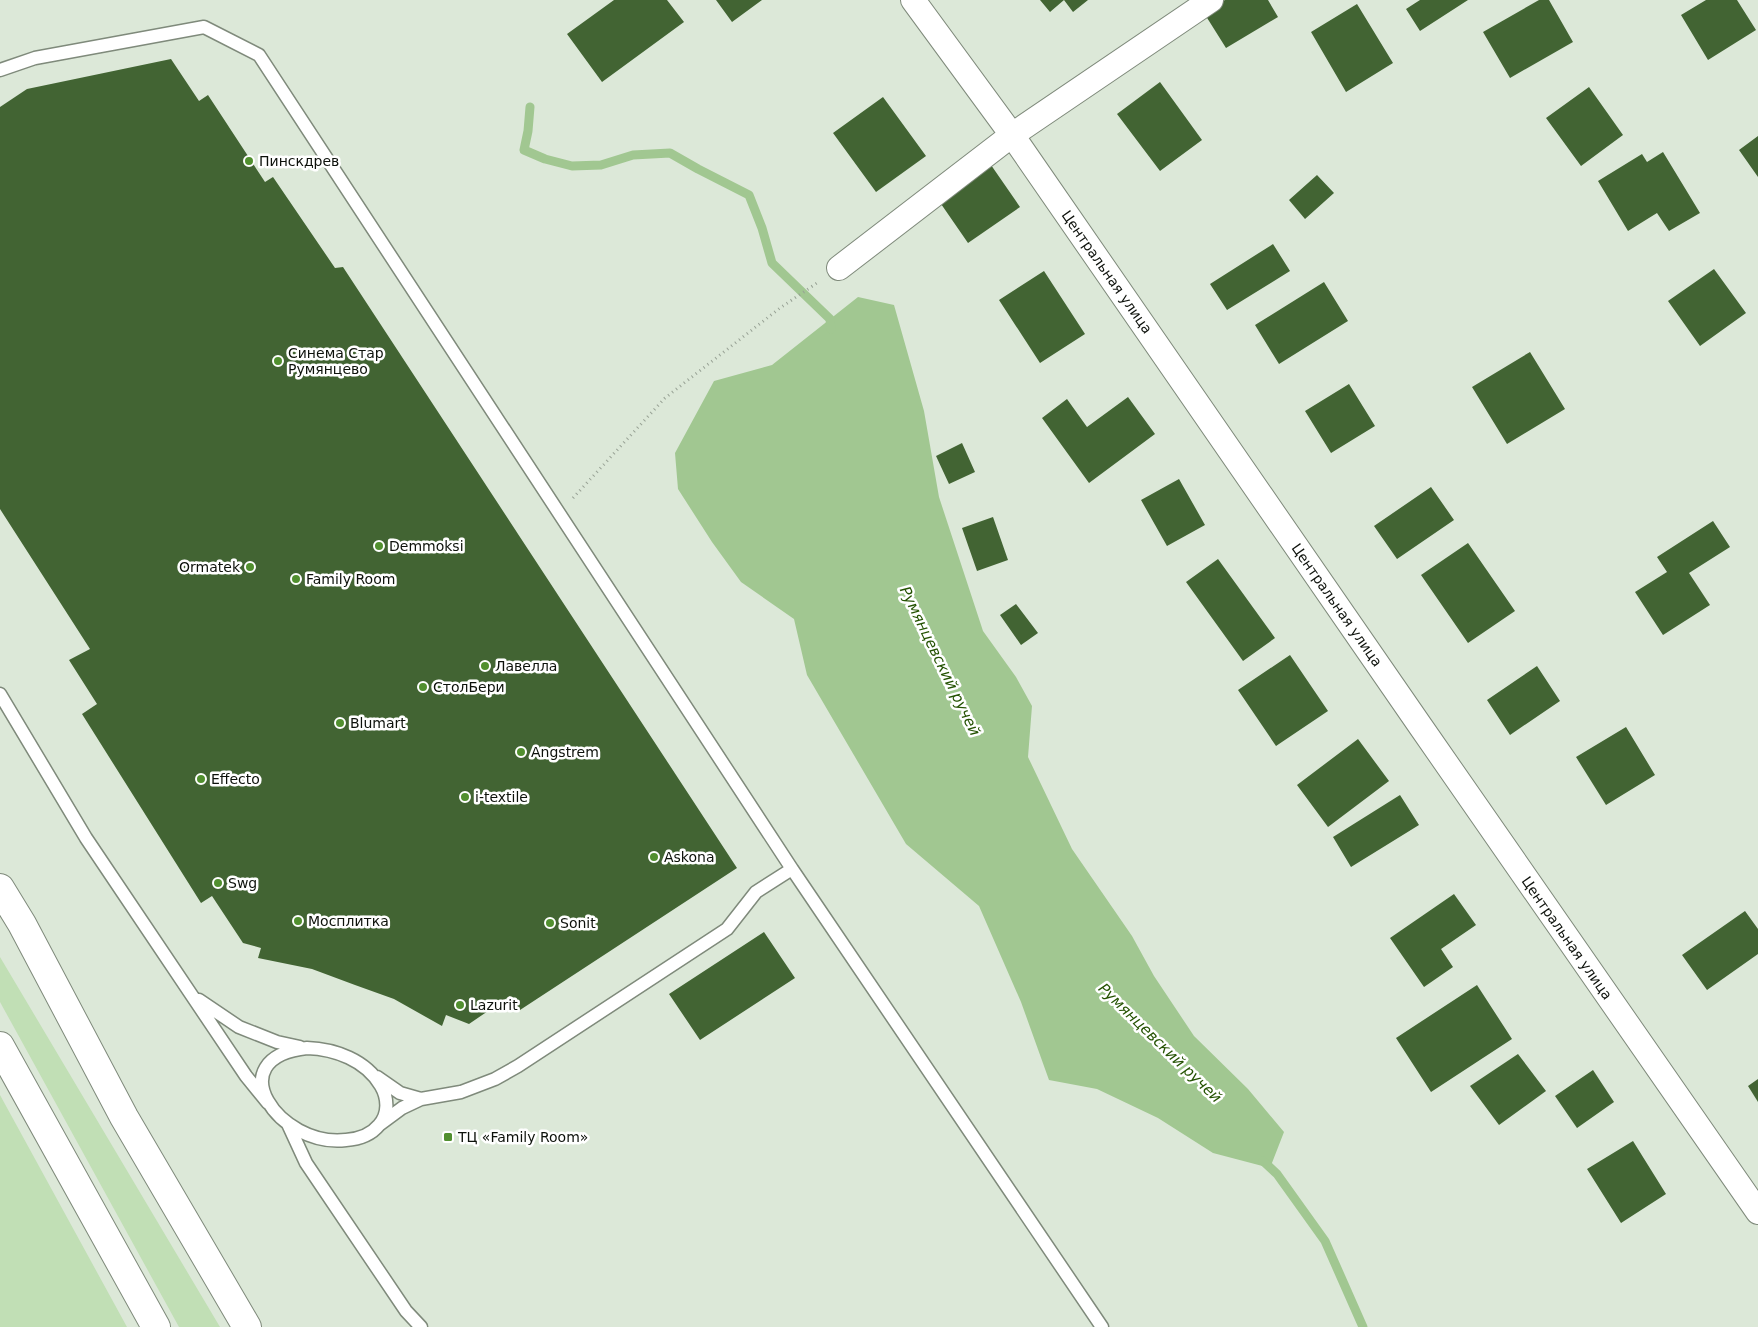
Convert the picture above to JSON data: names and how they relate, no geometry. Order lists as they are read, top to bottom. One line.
{"streets":{"street":["Центральная улица"]},"water":["Румянцевский ручей"],"places":{"other":["Пинскдрев","Синема Стар Румянцево","Demmoksi","Ormatek","Family Room","Лавелла","СтолБери","Blumart","Angstrem","Effecto","i-textile","Askona","Swg","Мосплитка","Sonit","Lazurit"],"transit":["ТЦ «Family Room»"]}}
